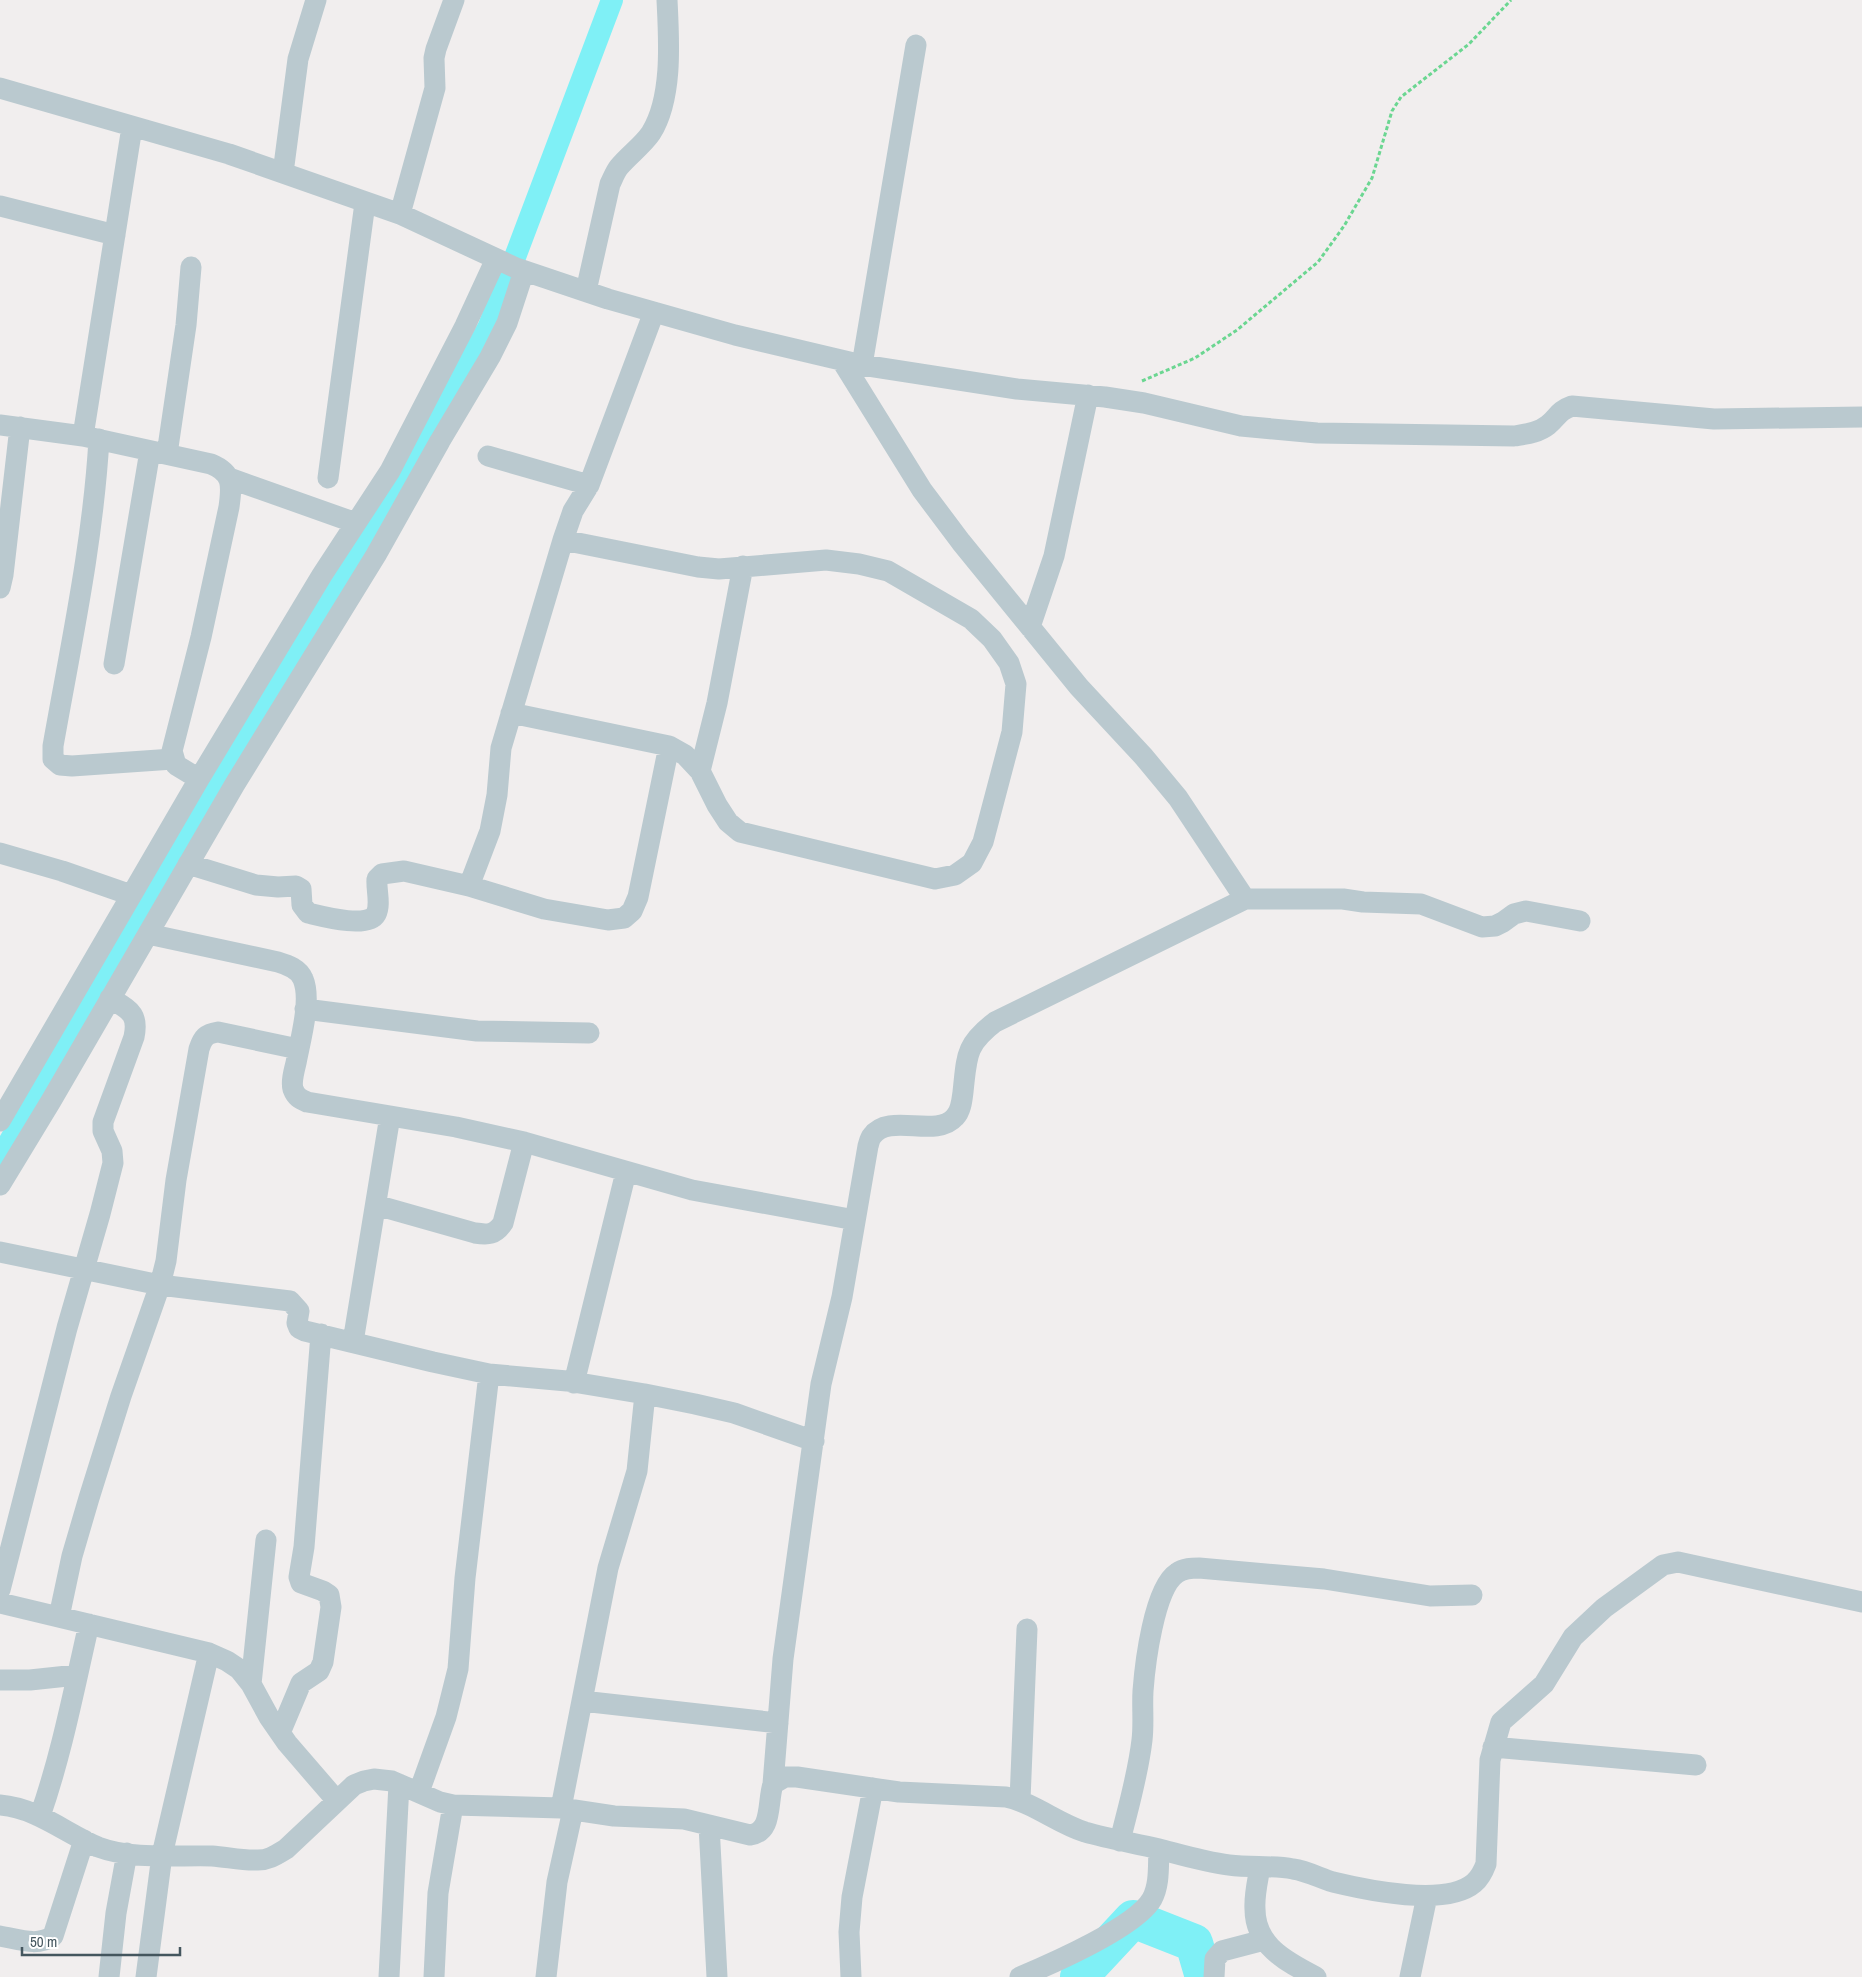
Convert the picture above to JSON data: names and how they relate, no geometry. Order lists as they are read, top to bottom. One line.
{"scale_bar":"50 m"}
